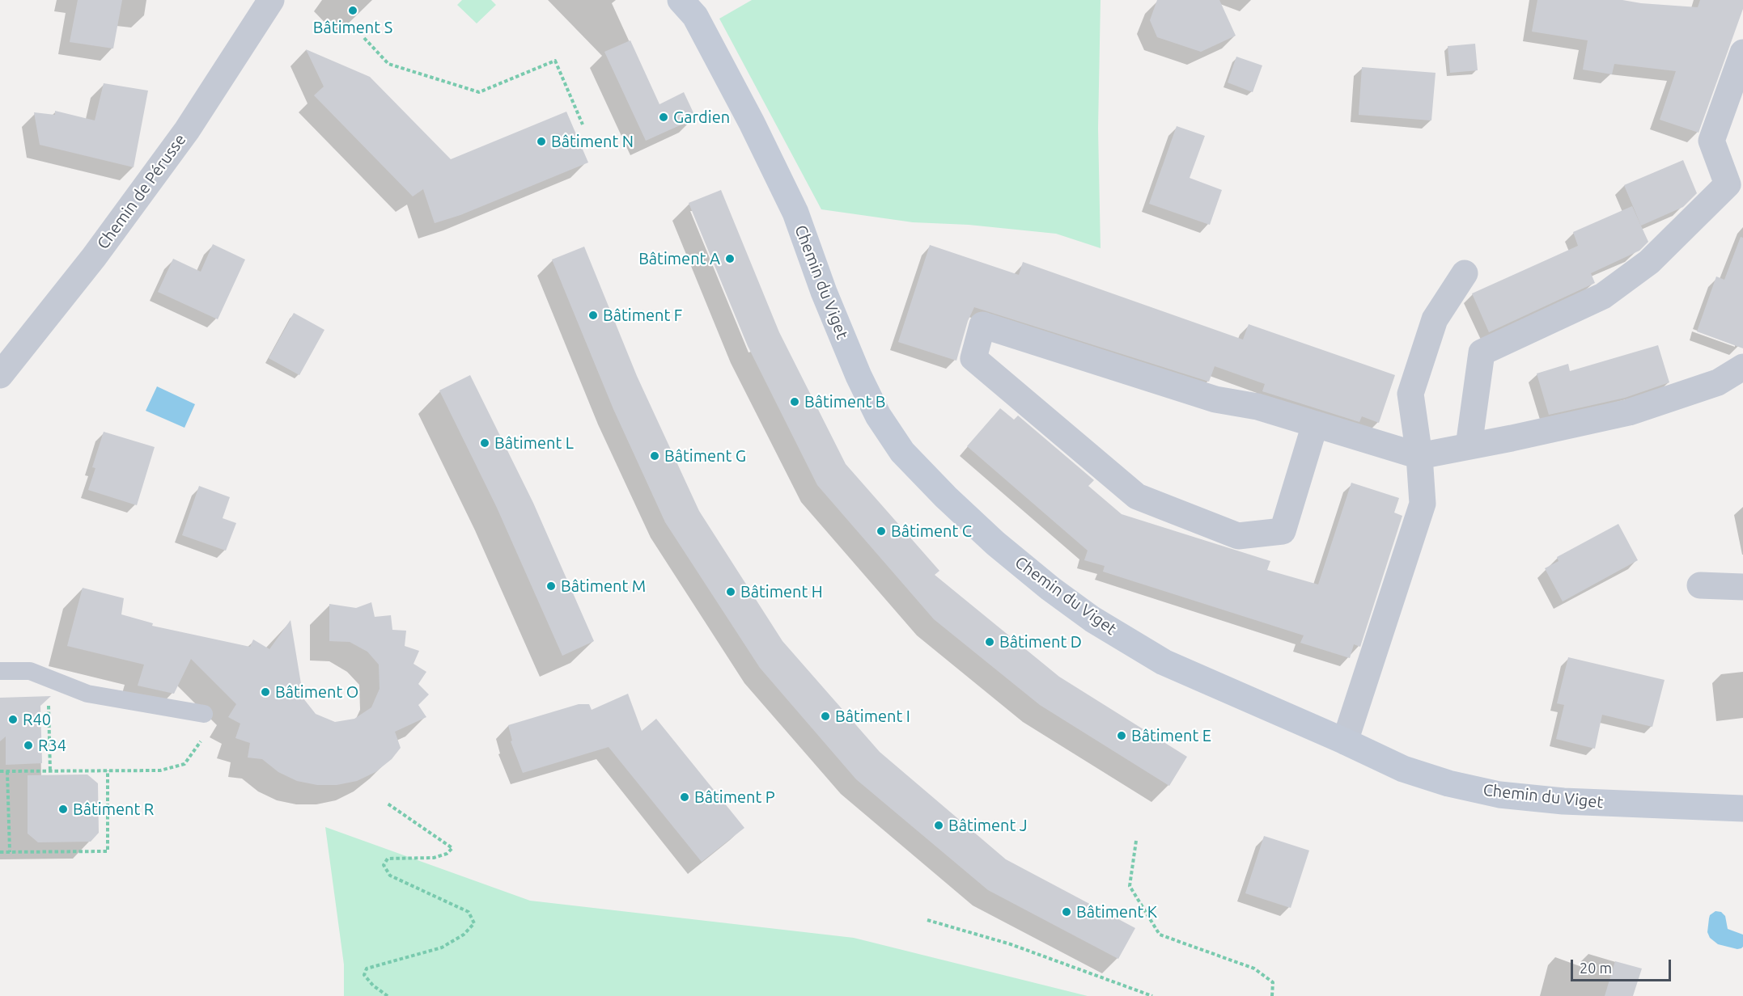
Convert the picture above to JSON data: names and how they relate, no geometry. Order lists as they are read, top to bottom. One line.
{"streets":{"street":["Chemin de Pérusse","Chemin du Viget"]},"places":["Bâtiment S","Gardien","Bâtiment N","Bâtiment A","Bâtiment F","Bâtiment B","Bâtiment L","Bâtiment G","Bâtiment C","Bâtiment M","Bâtiment H","Bâtiment D","Bâtiment O","Bâtiment I","R40","Bâtiment E","R34","Bâtiment P","Bâtiment R","Bâtiment J","Bâtiment K"],"scale_bar":"20 m"}
